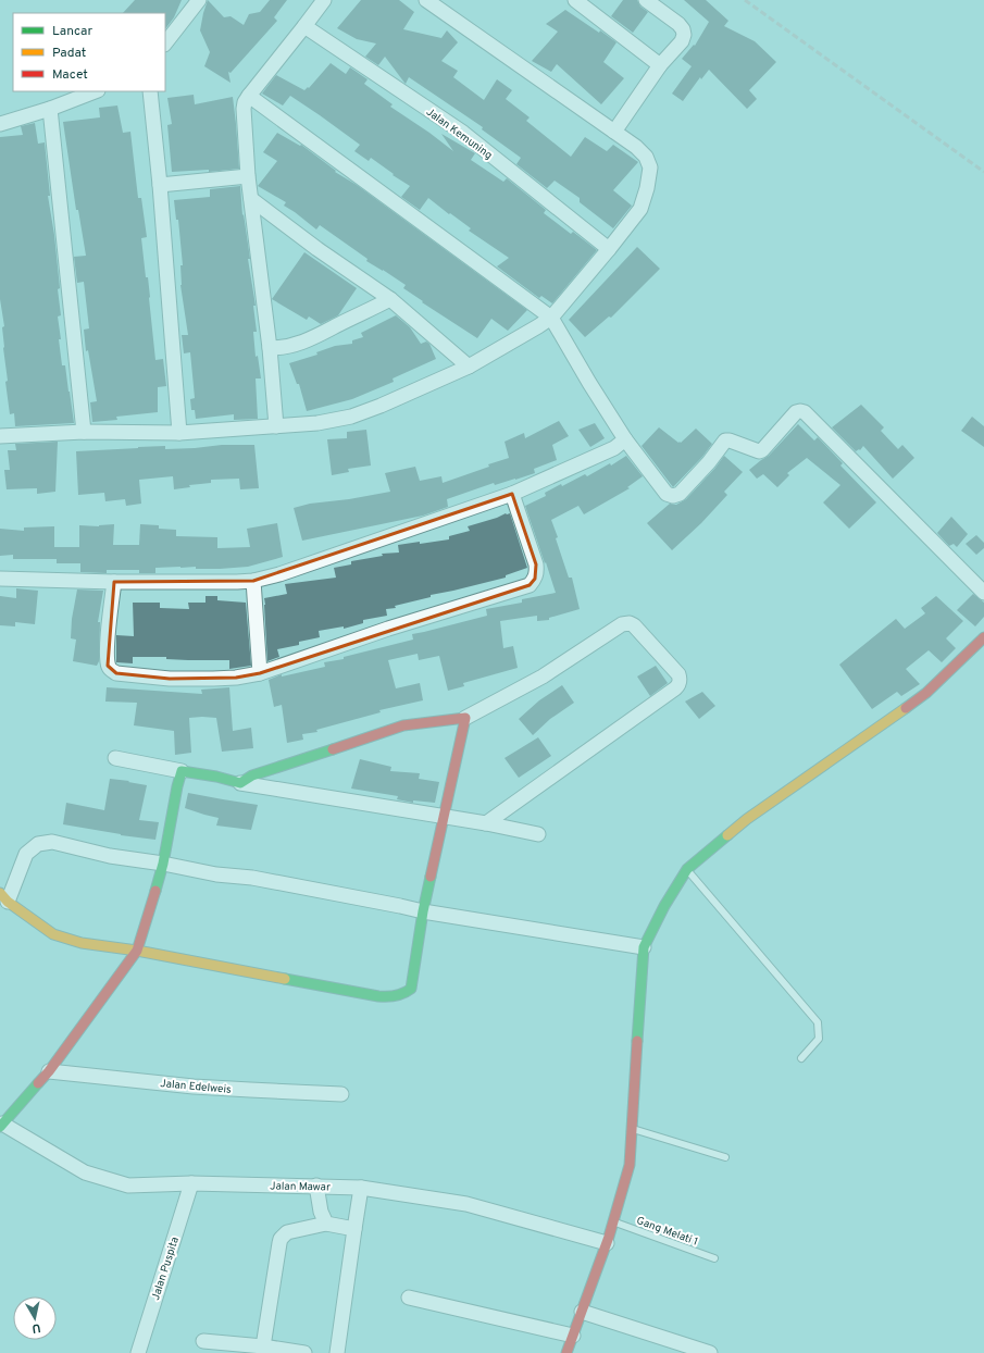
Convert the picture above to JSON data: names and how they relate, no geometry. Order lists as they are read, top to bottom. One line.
{"streets":{"street":["Jalan Kemuning","Jalan Edelweis","Jalan Mawar","Jalan Puspita"],"lane":["Gang Melati 1"]},"crossings":[["Jalan Mawar","Jalan Puspita"]],"legend":["Lancar","Padat","Macet"],"north":"bottom"}
